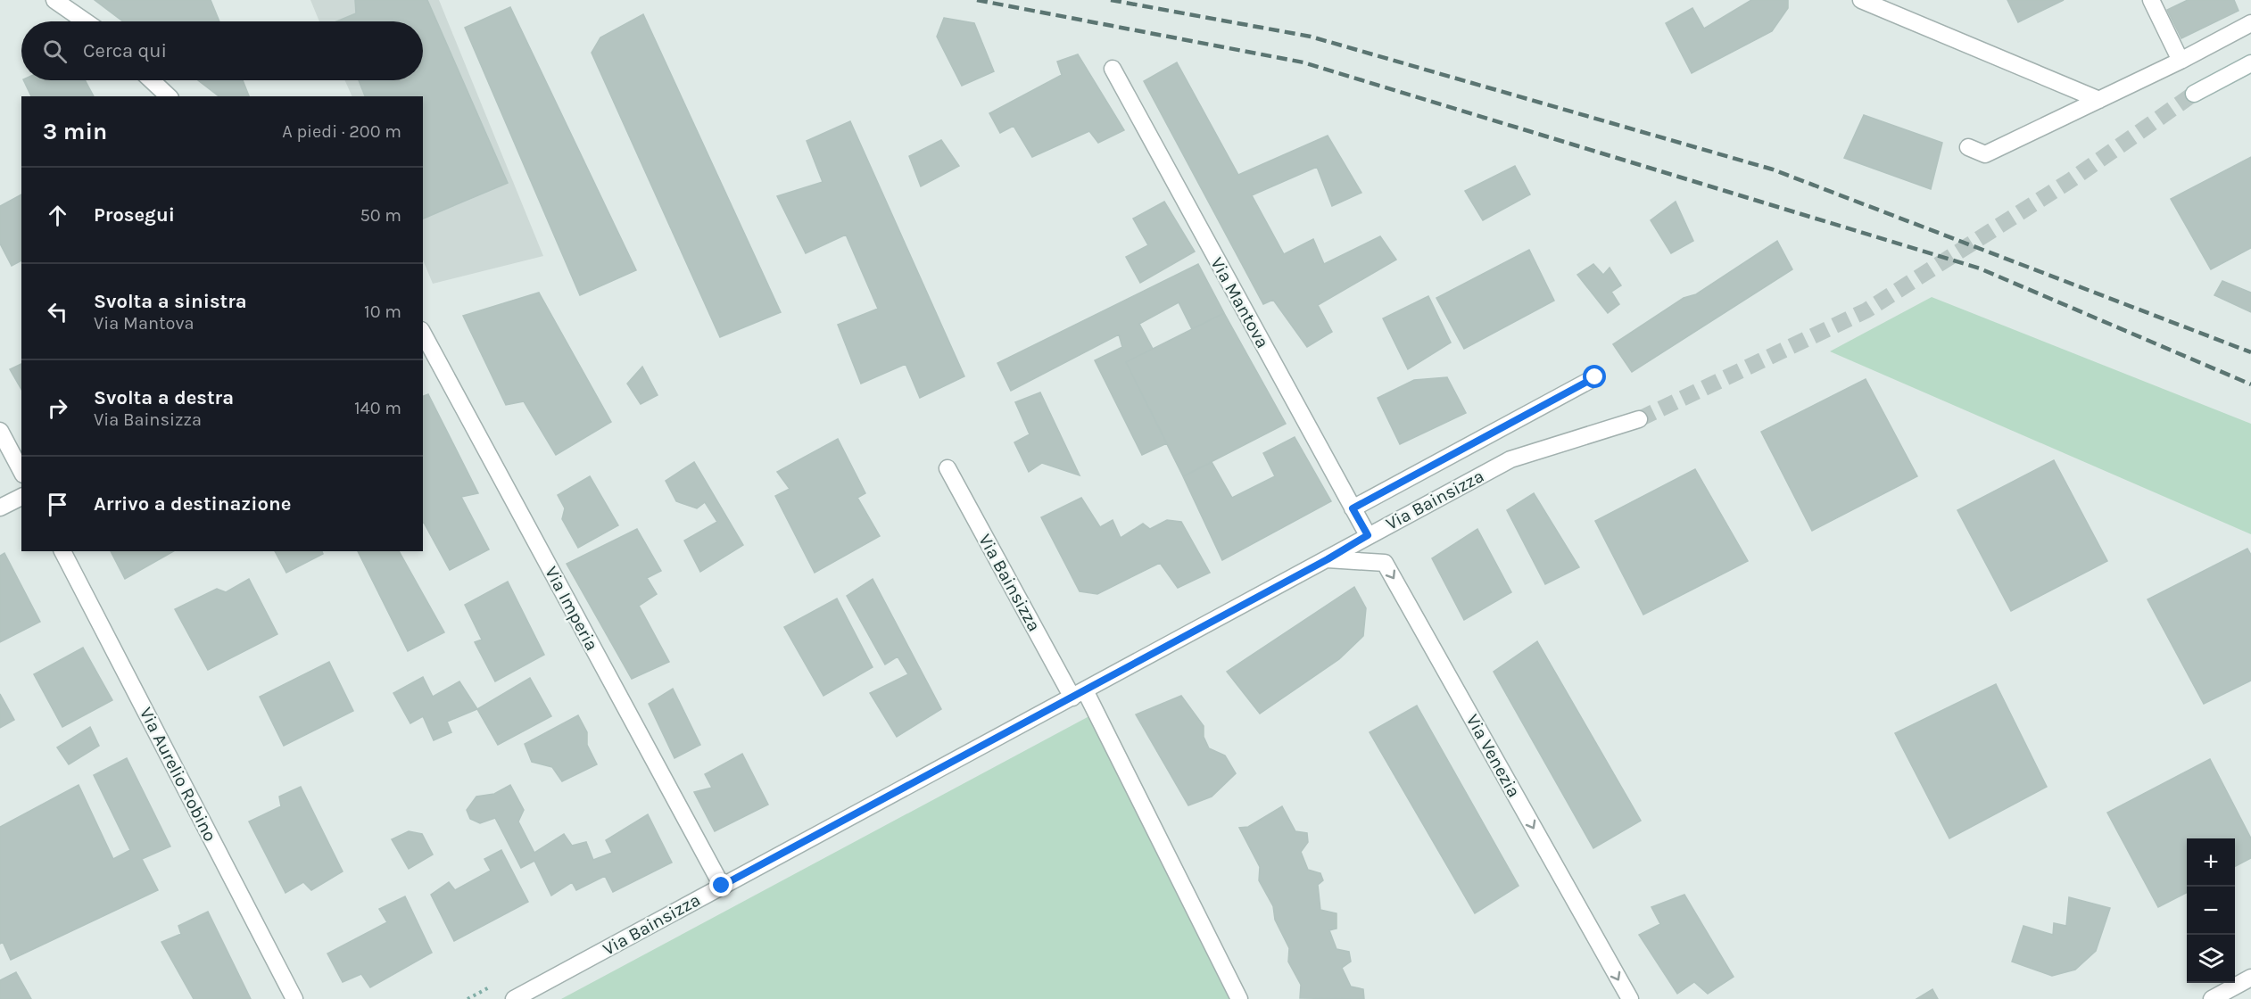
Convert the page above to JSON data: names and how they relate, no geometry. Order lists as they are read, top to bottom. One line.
{"streets":{"street":["Via Mantova","Via Bainsizza","Via Imperia","Via Venezia","Via Aurelio Robino"]},"crossings":[["Via Mantova","Via Bainsizza"],["Via Bainsizza","Via Imperia"],["Via Bainsizza","Via Venezia"]],"one_way":["Via Venezia"],"page":{"search":"Cerca qui","heading":["3 min","A piedi · 200 m"],"list":[["Prosegui","50 m"],["Svolta a sinistra","Via Mantova","10 m"],["Svolta a destra","Via Bainsizza","140 m"],"Arrivo a destinazione"],"map_buttons":["+","−"]}}
